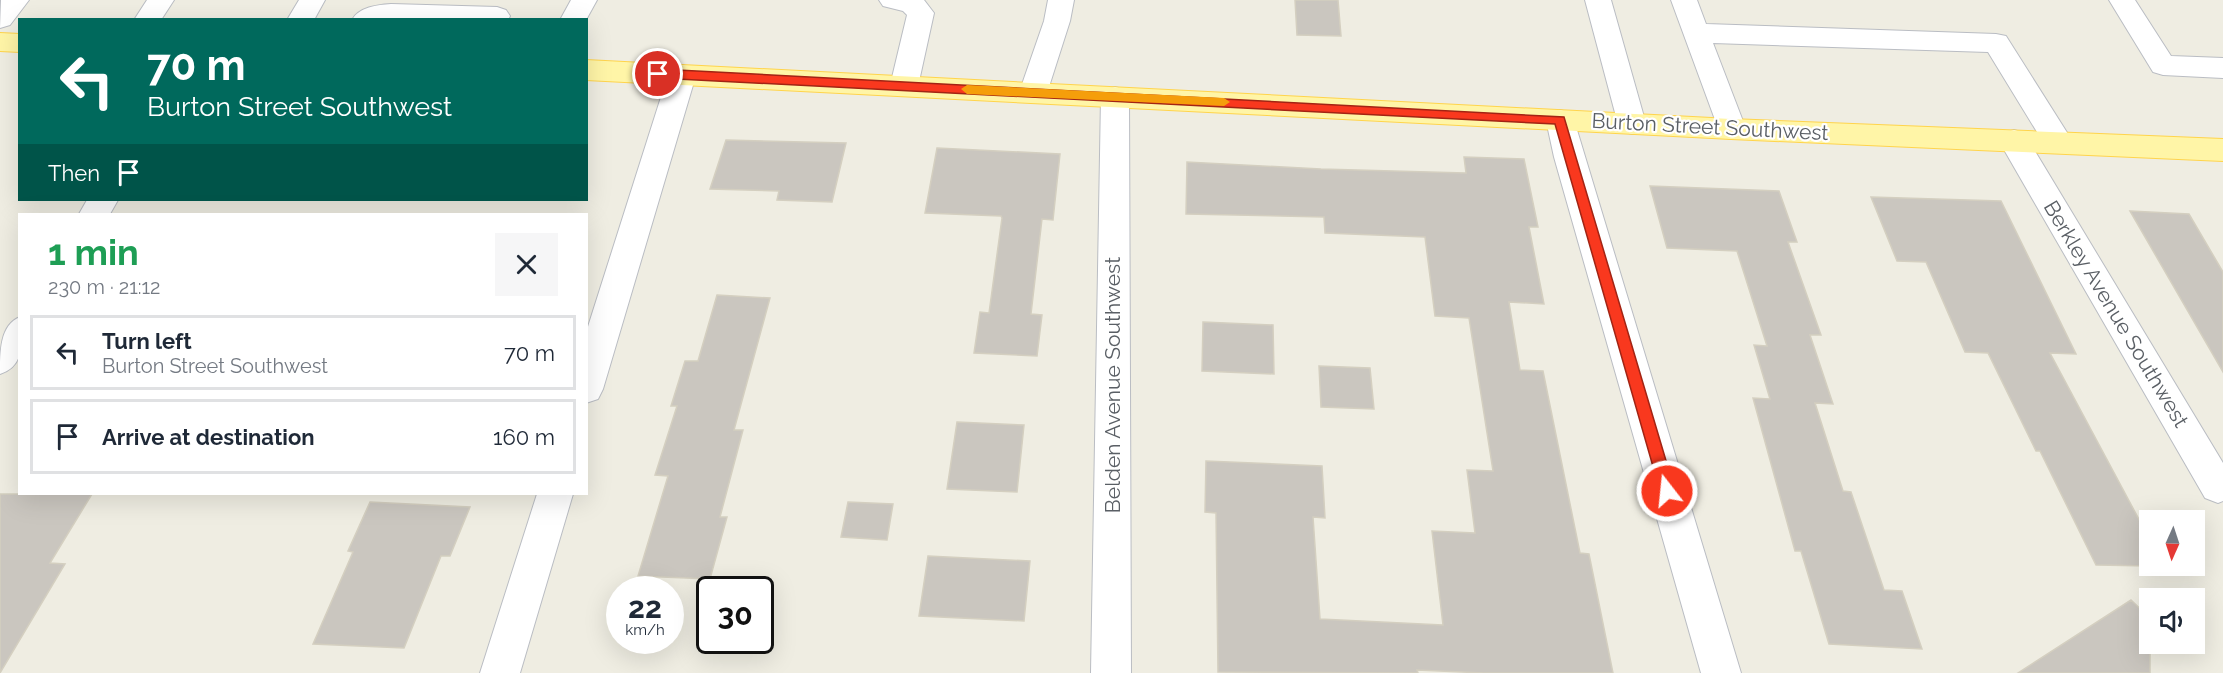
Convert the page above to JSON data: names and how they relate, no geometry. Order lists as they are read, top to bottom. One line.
{"streets":{"main road":["Burton Street Southwest"],"street":["Berkley Avenue Southwest","Belden Avenue Southwest"]},"crossings":[["Burton Street Southwest","Berkley Avenue Southwest"],["Burton Street Southwest","Belden Avenue Southwest"]],"north":"bottom","page":{"turn":["70 m","Burton Street Southwest"],"then":"Then","heading":["1 min","230 m · 21:12"],"list":[{"name":"Turn left","note":"Burton Street Southwest","value":"70 m"},{"name":"Arrive at destination","value":"160 m"}],"speed":"22 km/h","limit":"30"}}
